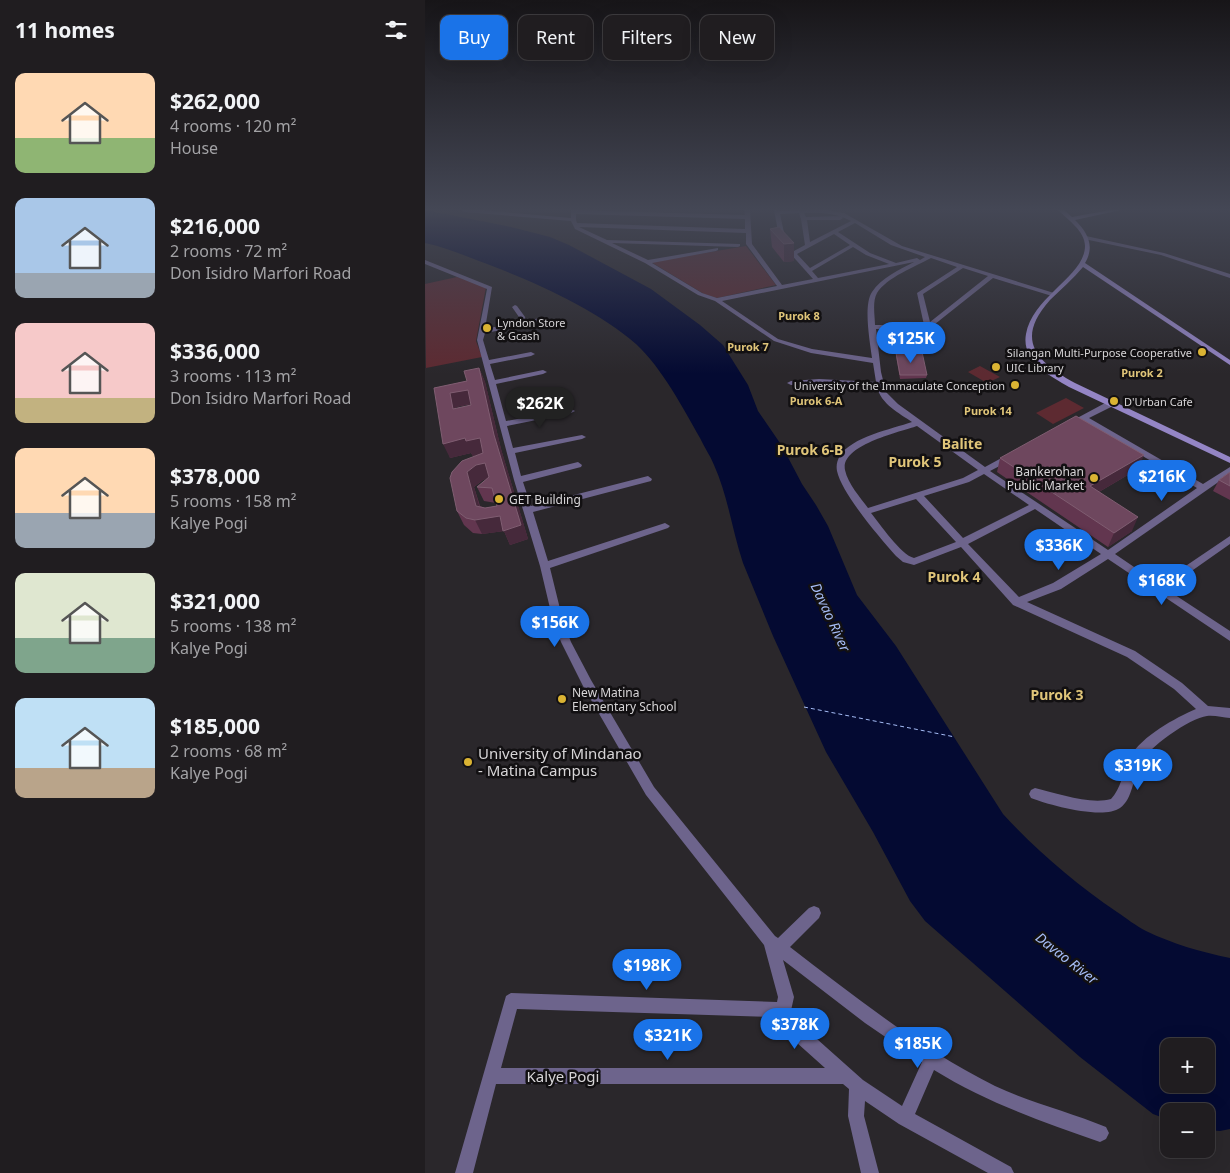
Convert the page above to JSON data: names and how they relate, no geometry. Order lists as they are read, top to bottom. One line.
{"streets":{"street":["Kalye Pogi"]},"districts":["Purok 8","Purok 7","Purok 2","Purok 6-A","Purok 14","Balite","Purok 6-B","Purok 5","Purok 4","Purok 3"],"water":["Davao River"],"places":["Lyndon Store & Gcash","Silangan Multi-Purpose Cooperative","UIC Library","University of the Immaculate Conception","D'Urban Cafe","Bankerohan Public Market","GET Building","New Matina Elementary School","University of Mindanao - Matina Campus"],"page":{"heading":"11 homes","chip":["Buy","Rent","Filters","New"],"list":[{"name":"$262,000","note":"4 rooms · 120 m² · House"},{"name":"$216,000","note":"2 rooms · 72 m² · Don Isidro Marfori Road"},{"name":"$336,000","note":"3 rooms · 113 m² · Don Isidro Marfori Road"},{"name":"$378,000","note":"5 rooms · 158 m² · Kalye Pogi"},{"name":"$321,000","note":"5 rooms · 138 m² · Kalye Pogi"},{"name":"$185,000","note":"2 rooms · 68 m² · Kalye Pogi"}],"price":["$125K","$262K","$216K","$336K","$168K","$156K","$319K","$198K","$378K","$321K","$185K"],"map_buttons":["+","−"]}}
